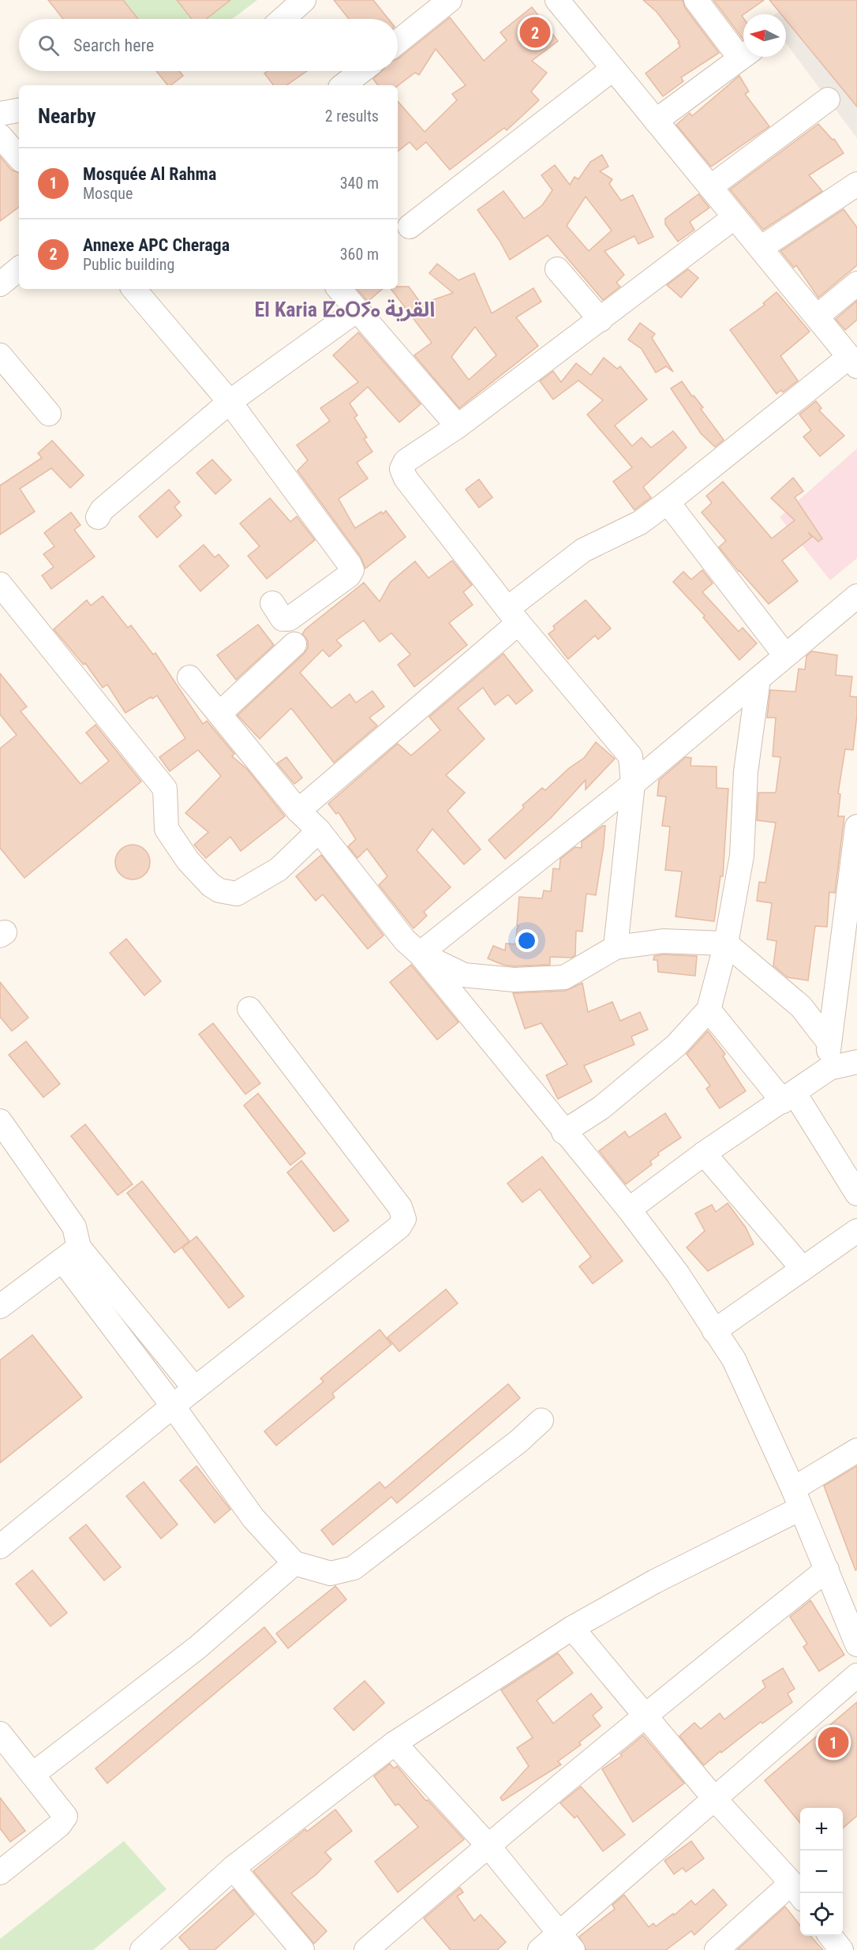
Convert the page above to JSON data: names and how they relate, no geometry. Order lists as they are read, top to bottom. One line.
{"districts":["El Karia ⵇⴰⵔⵢⴰ القرية"],"north":"left","page":{"pins":["2","1"],"search":"Search here","heading":["Nearby","2 results"],"list":[{"mark":"1","name":"Mosquée Al Rahma","note":"Mosque","value":"340 m"},{"mark":"2","name":"Annexe APC Cheraga","note":"Public building","value":"360 m"}],"map_buttons":["+","−"]}}
